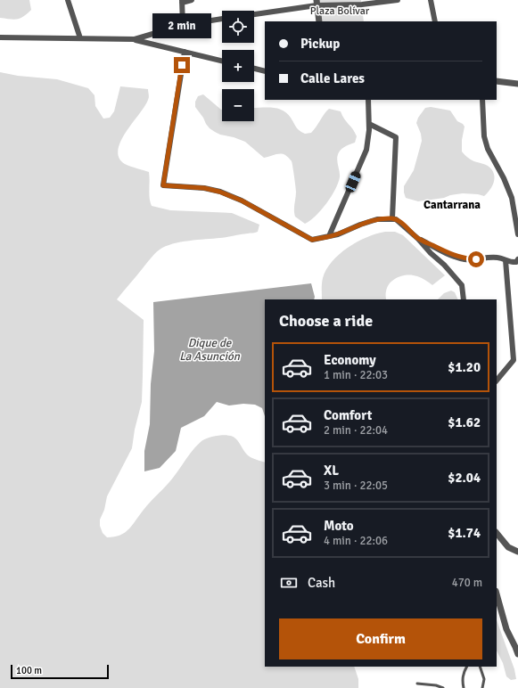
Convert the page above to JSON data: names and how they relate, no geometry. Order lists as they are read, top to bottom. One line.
{"districts":["Cantarrana"],"water":["Dique de La Asunción"],"parks":["Plaza Bolívar"],"scale_bar":"100 m","page":{"map_buttons":["+","−"],"bubble":"2 min","banner":["Pickup","Calle Lares"],"heading":"Choose a ride","list":[{"name":"Economy","note":"1 min · 22:03","value":"$1.20"},{"name":"Comfort","note":"2 min · 22:04","value":"$1.62"},{"name":"XL","note":"3 min · 22:05","value":"$2.04"},{"name":"Moto","note":"4 min · 22:06","value":"$1.74"}],"pay":["Cash","470 m"],"buttons":"Confirm","scale":"100 m"}}
